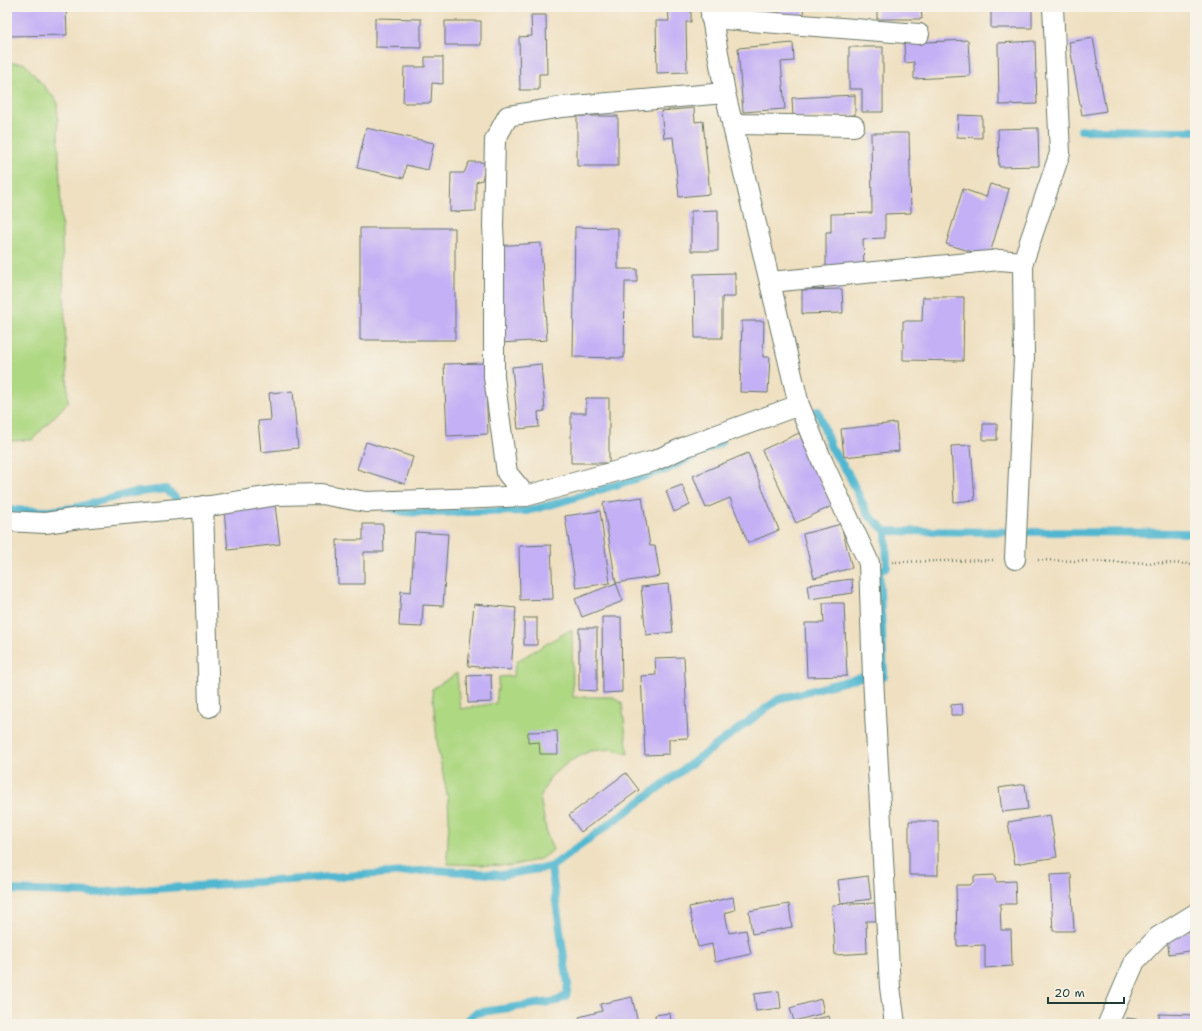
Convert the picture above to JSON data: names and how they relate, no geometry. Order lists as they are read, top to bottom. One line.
{"scale_bar":"20 m"}
